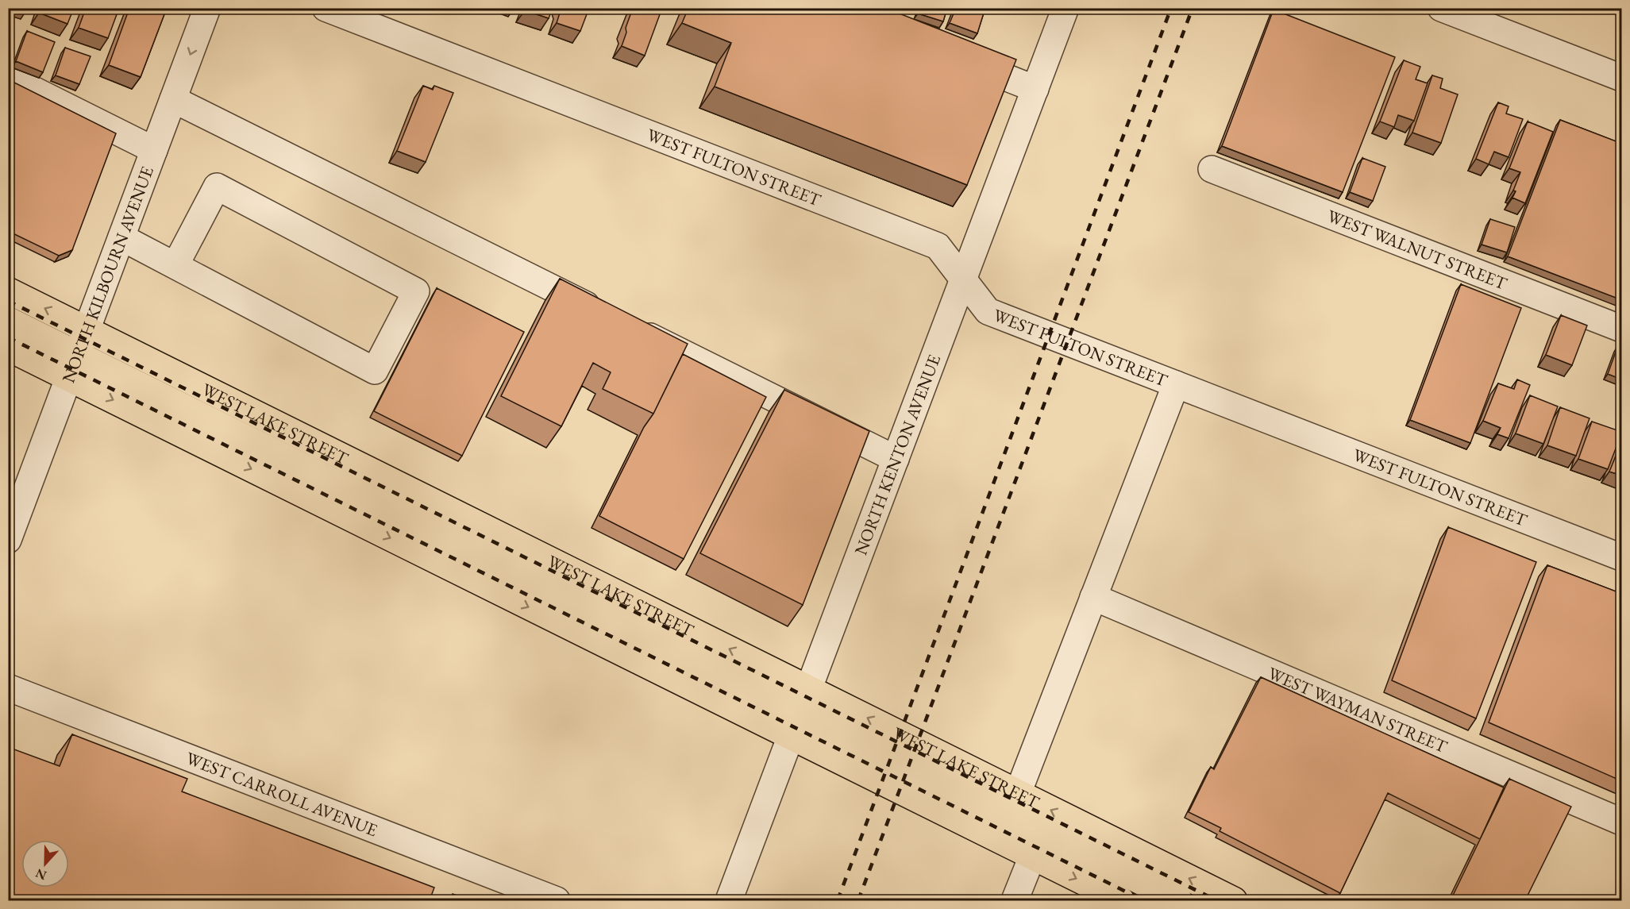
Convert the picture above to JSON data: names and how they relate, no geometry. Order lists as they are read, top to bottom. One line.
{"streets":{"main road":["WEST LAKE STREET"],"street":["WEST FULTON STREET","WEST WALNUT STREET","NORTH KILBOURN AVENUE","NORTH KENTON AVENUE","WEST WAYMAN STREET","WEST CARROLL AVENUE"]},"crossings":[["WEST FULTON STREET","NORTH KENTON AVENUE"],["NORTH KILBOURN AVENUE","WEST LAKE STREET"],["WEST LAKE STREET","NORTH KENTON AVENUE"]],"north":"bottom"}
